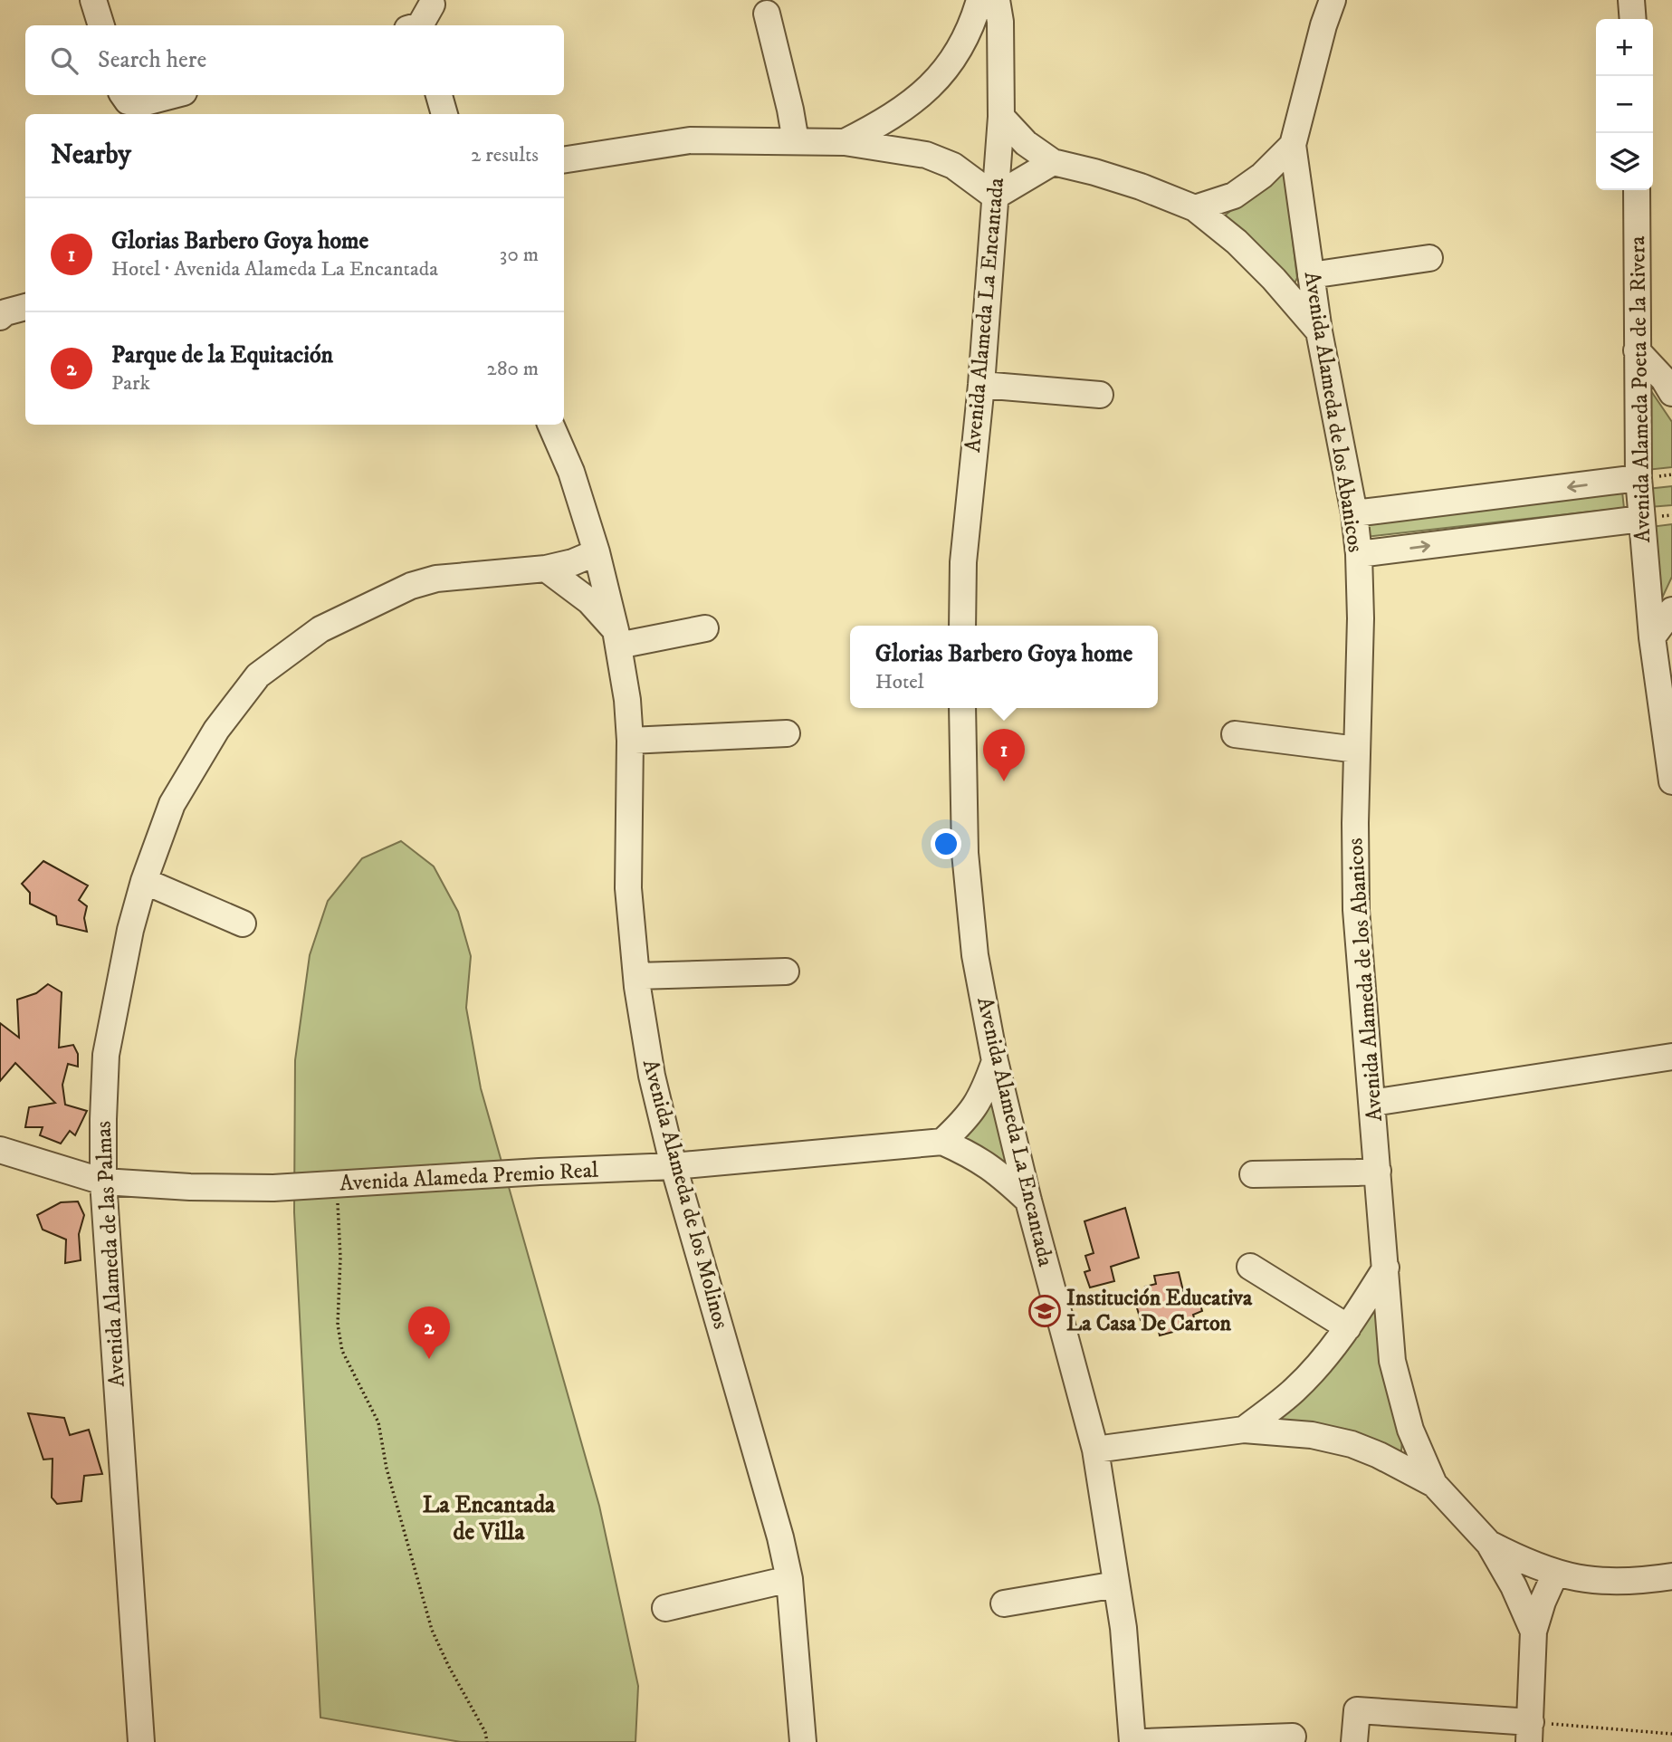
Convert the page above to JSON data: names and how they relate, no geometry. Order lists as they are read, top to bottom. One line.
{"streets":{"street":["Avenida Alameda La Encantada","Avenida Alameda Poeta de la Rivera","Avenida Alameda de los Abanicos","Avenida Alameda Premio Real","Avenida Alameda de los Molinos","Avenida Alameda de las Palmas"]},"crossings":[["Avenida Alameda La Encantada","Avenida Alameda Premio Real"],["Avenida Alameda Premio Real","Avenida Alameda de los Molinos"],["Avenida Alameda Premio Real","Avenida Alameda de las Palmas"],["Avenida Alameda de los Molinos","Avenida Alameda de las Palmas"]],"districts":["La Encantada de Villa"],"places":{"school or university":["Institución Educativa La Casa De Carton"]},"page":{"map_buttons":["+","−"],"search":"Search here","heading":["Nearby","2 results"],"list":[{"mark":"1","name":"Glorias Barbero Goya home","note":"Hotel · Avenida Alameda La Encantada","value":"30 m"},{"mark":"2","name":"Parque de la Equitación","note":"Park","value":"280 m"}],"popup":["Glorias Barbero Goya home","Hotel"],"pins":["1","2"]}}
